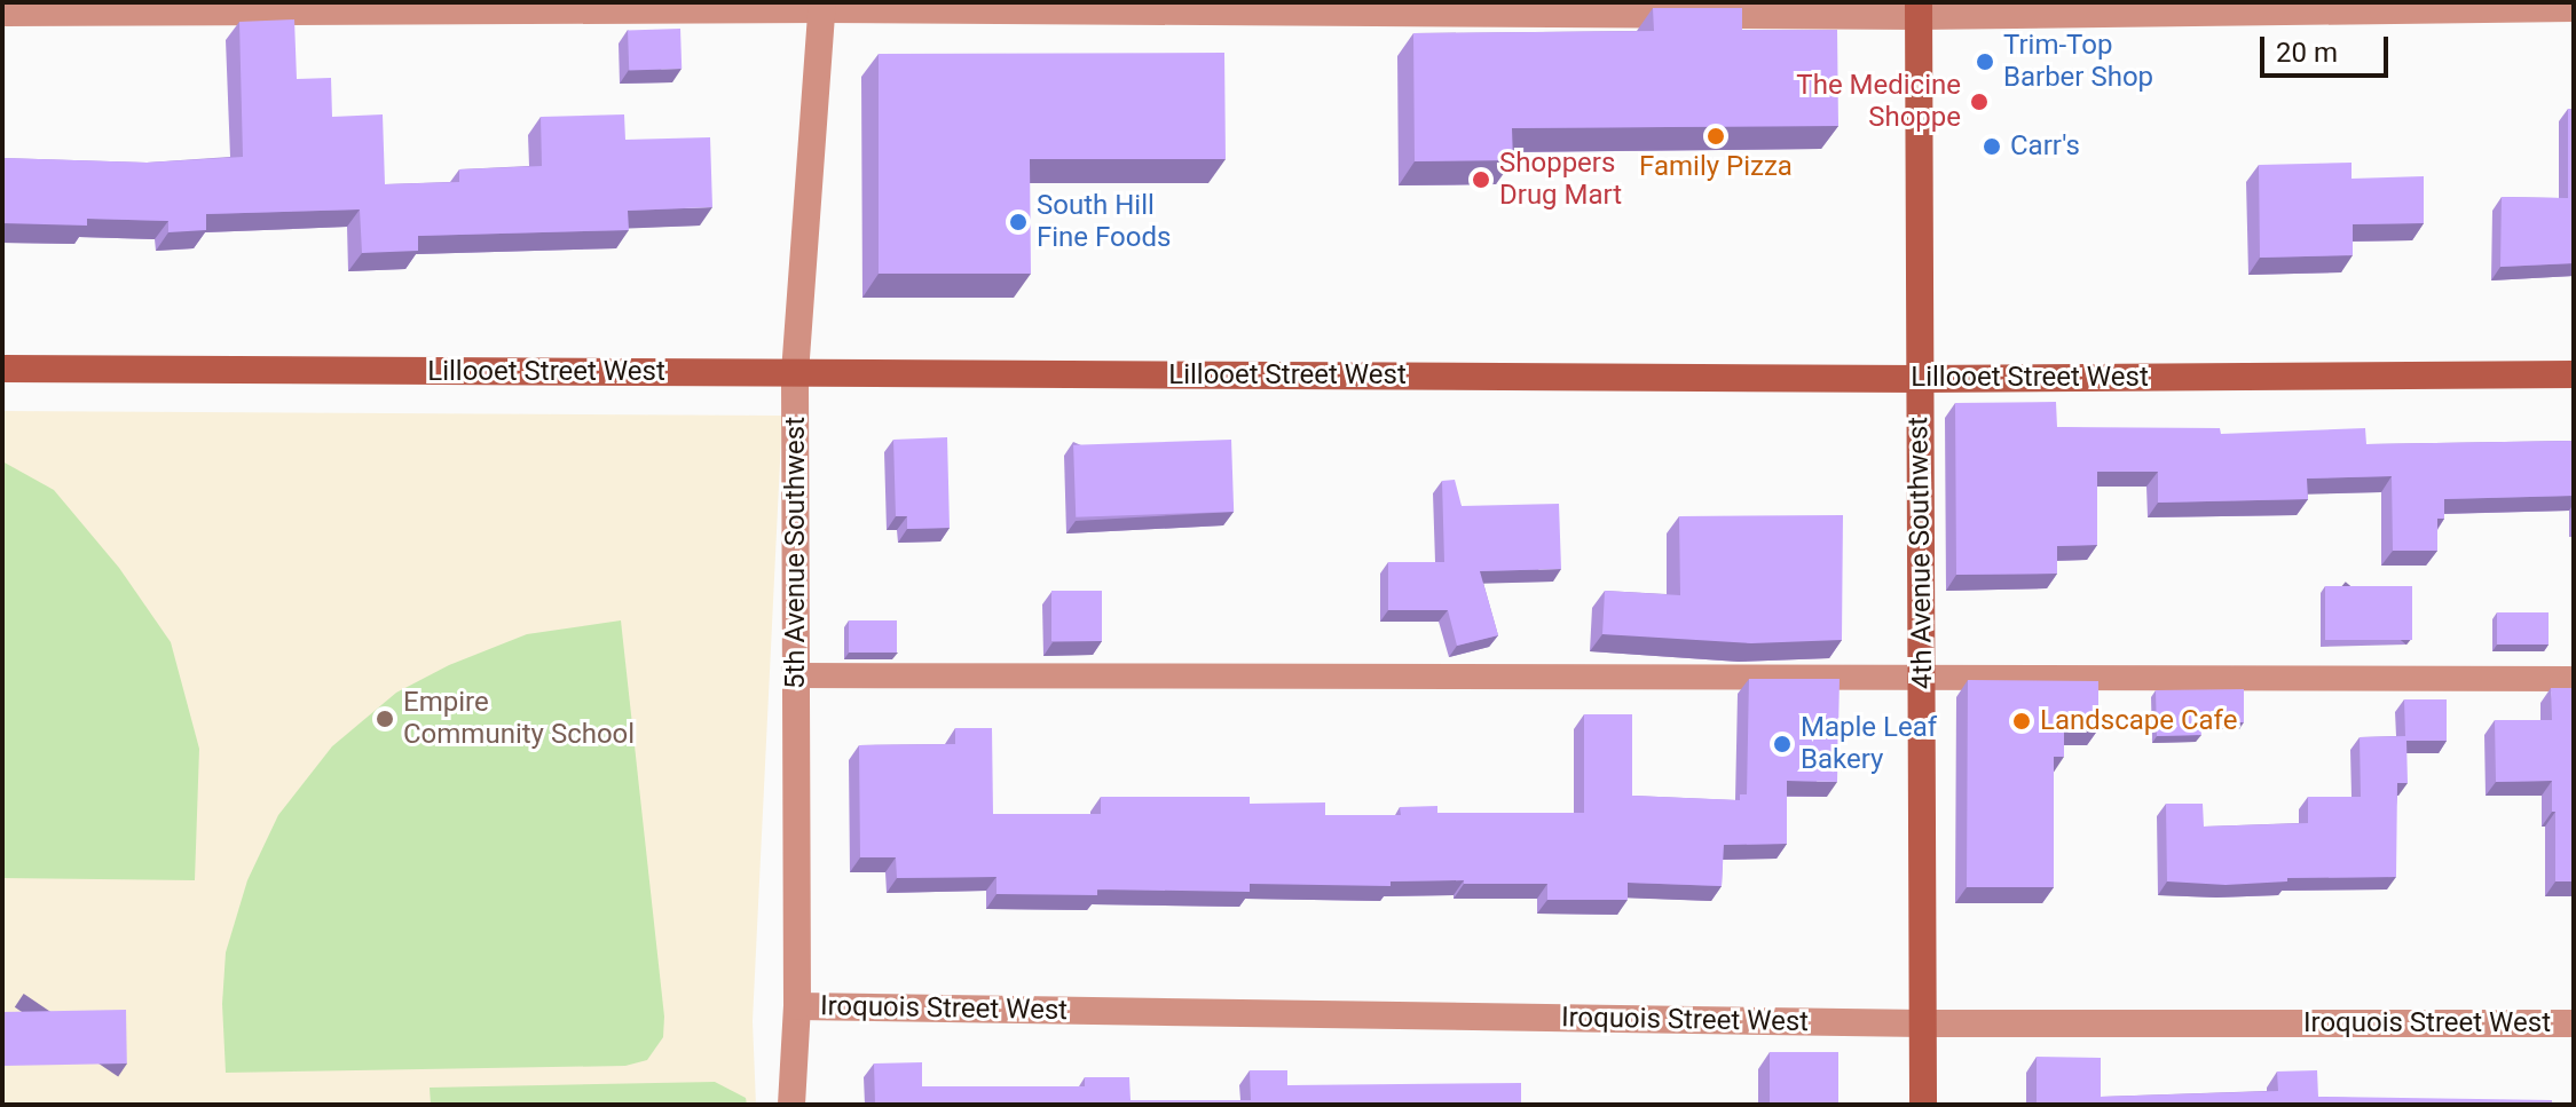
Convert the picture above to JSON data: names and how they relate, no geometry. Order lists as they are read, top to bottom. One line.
{"streets":{"main road":["Lillooet Street West","4th Avenue Southwest"],"street":["5th Avenue Southwest","Iroquois Street West"]},"crossings":[["Lillooet Street West","5th Avenue Southwest"],["Lillooet Street West","4th Avenue Southwest"],["5th Avenue Southwest","Iroquois Street West"],["4th Avenue Southwest","Iroquois Street West"]],"places":["Trim-Top Barber Shop","The Medicine Shoppe","Family Pizza","Carr's","Shoppers Drug Mart","South Hill Fine Foods","Empire Community School","Landscape Cafe","Maple Leaf Bakery"],"scale_bar":"20 m"}
